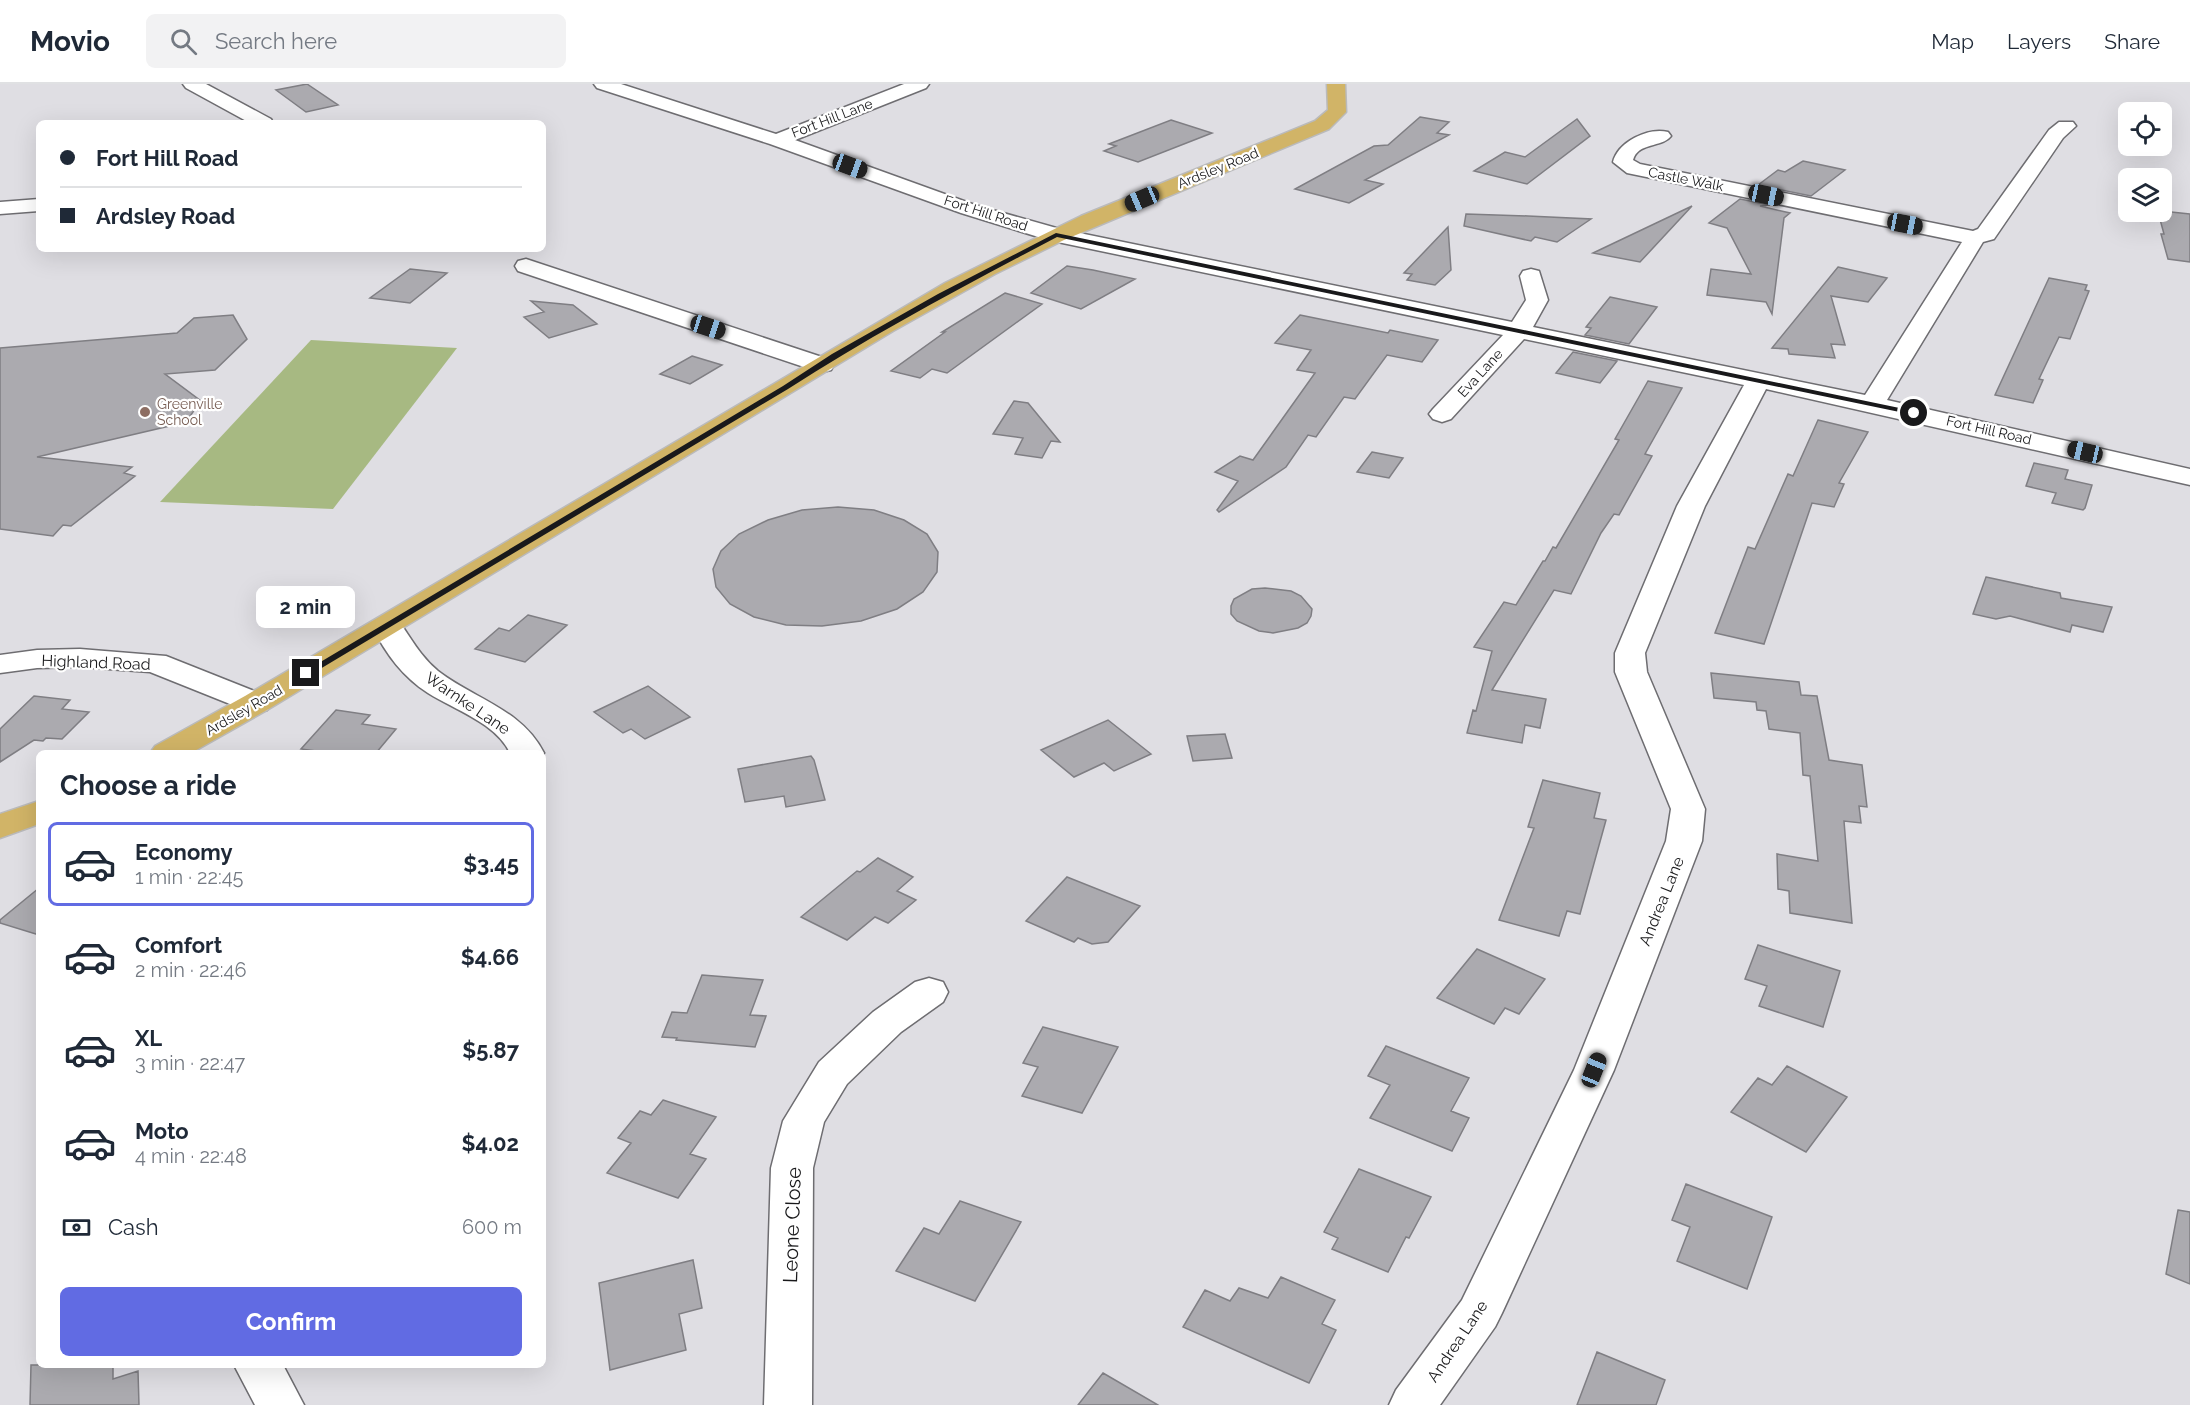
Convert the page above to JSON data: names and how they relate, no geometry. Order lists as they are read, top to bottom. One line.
{"streets":{"main road":["Ardsley Road"],"street":["Fort Hill Lane","Castle Walk","Fort Hill Road","Eva Lane","Highland Road","Warnke Lane","Andrea Lane","Leone Close"]},"crossings":[["Fort Hill Lane","Fort Hill Road"],["Ardsley Road","Fort Hill Road"],["Ardsley Road","Highland Road"],["Ardsley Road","Warnke Lane"],["Fort Hill Road","Eva Lane"],["Fort Hill Road","Andrea Lane"]],"places":["Greenville School"],"page":{"header":"Movio","search":"Search here","nav":["Map","Layers","Share"],"banner":["Fort Hill Road","Ardsley Road"],"bubble":"2 min","heading":"Choose a ride","list":[{"name":"Economy","note":"1 min · 22:45","value":"$3.45"},{"name":"Comfort","note":"2 min · 22:46","value":"$4.66"},{"name":"XL","note":"3 min · 22:47","value":"$5.87"},{"name":"Moto","note":"4 min · 22:48","value":"$4.02"}],"pay":["Cash","600 m"],"buttons":"Confirm"}}
